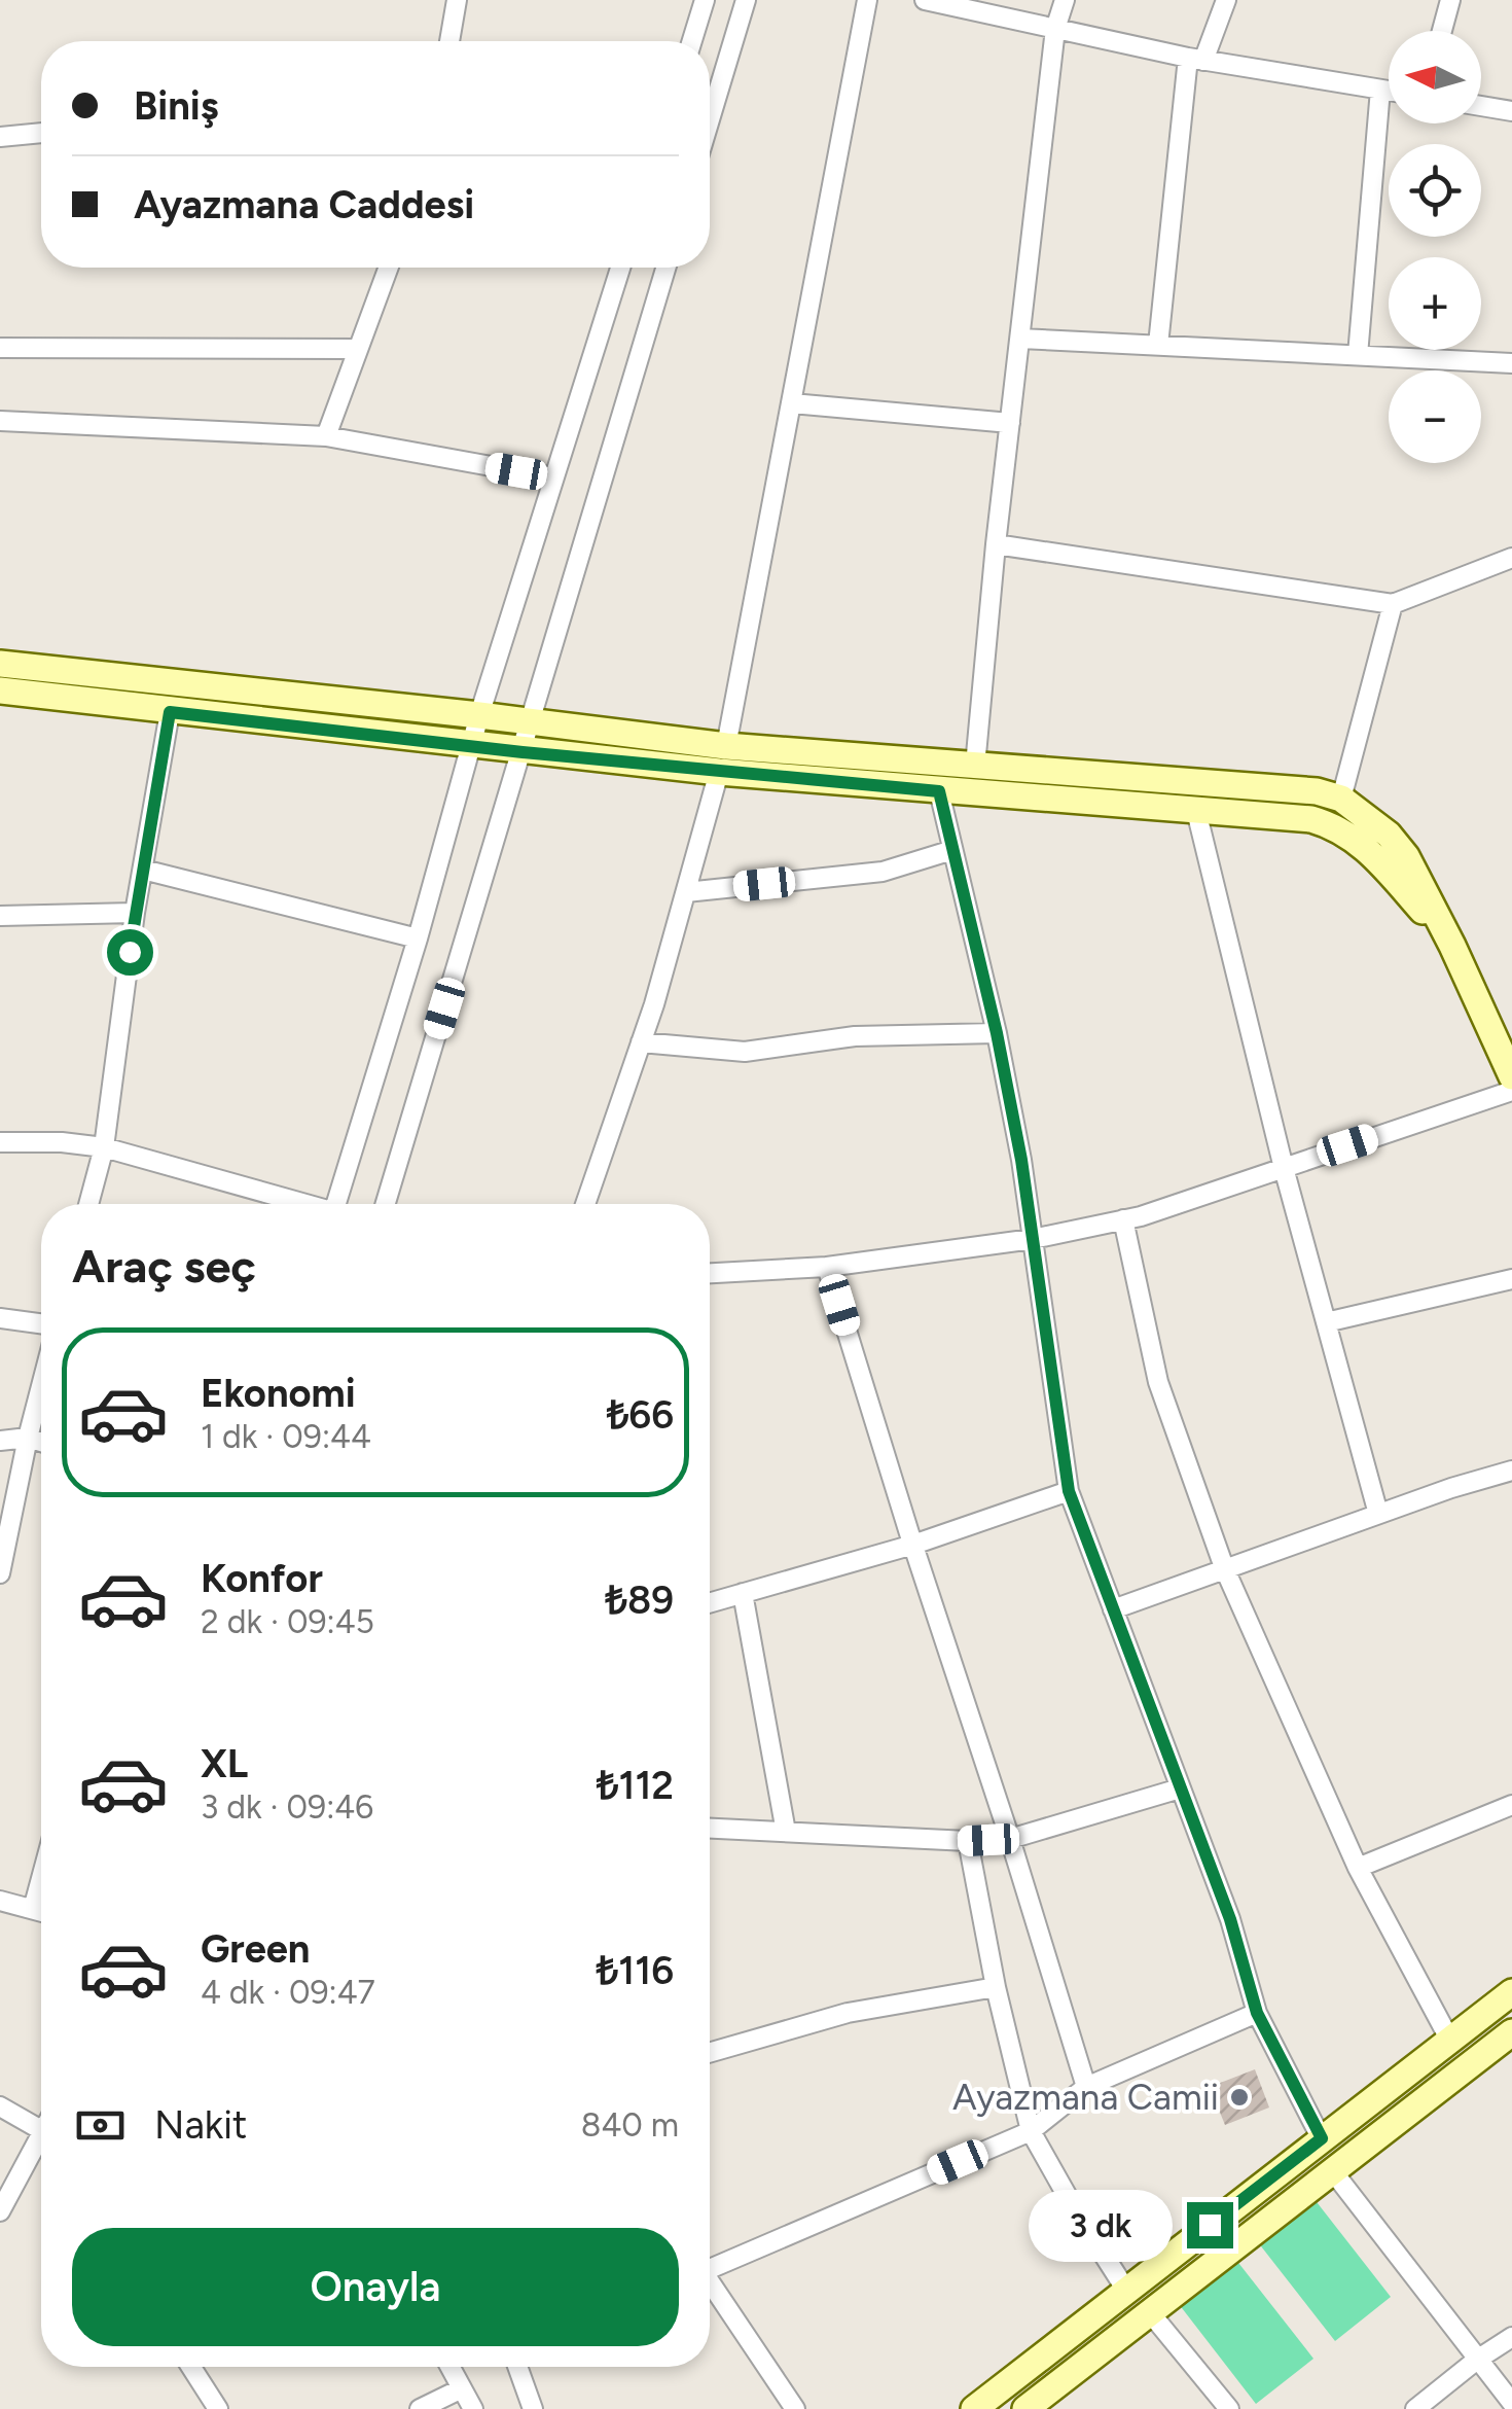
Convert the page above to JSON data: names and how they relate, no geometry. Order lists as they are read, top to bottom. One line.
{"places":["Ayazmana Camii"],"north":"left","page":{"map_buttons":["+","−"],"banner":["Biniş","Ayazmana Caddesi"],"heading":"Araç seç","list":[{"name":"Ekonomi","note":"1 dk · 09:44","value":"₺66"},{"name":"Konfor","note":"2 dk · 09:45","value":"₺89"},{"name":"XL","note":"3 dk · 09:46","value":"₺112"},{"name":"Green","note":"4 dk · 09:47","value":"₺116"}],"pay":["Nakit","840 m"],"bubble":"3 dk","buttons":"Onayla"}}
